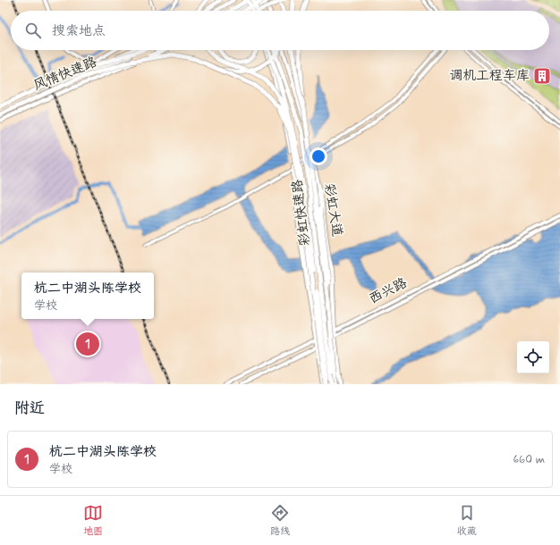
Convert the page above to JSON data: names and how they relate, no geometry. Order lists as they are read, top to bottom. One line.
{"streets":{"highway":["风情快速路","彩虹快速路"],"main road":["彩虹大道","西兴路"]},"crossings":[["彩虹大道","西兴路"]],"places":{"building":["调机工程车库"]},"page":{"search":"搜索地点","popup":["杭二中湖头陈学校","学校"],"pins":"1","heading":"附近","list":[{"mark":"1","name":"杭二中湖头陈学校","note":"学校","value":"660 m"}],"nav":["地图","路线","收藏"]}}
